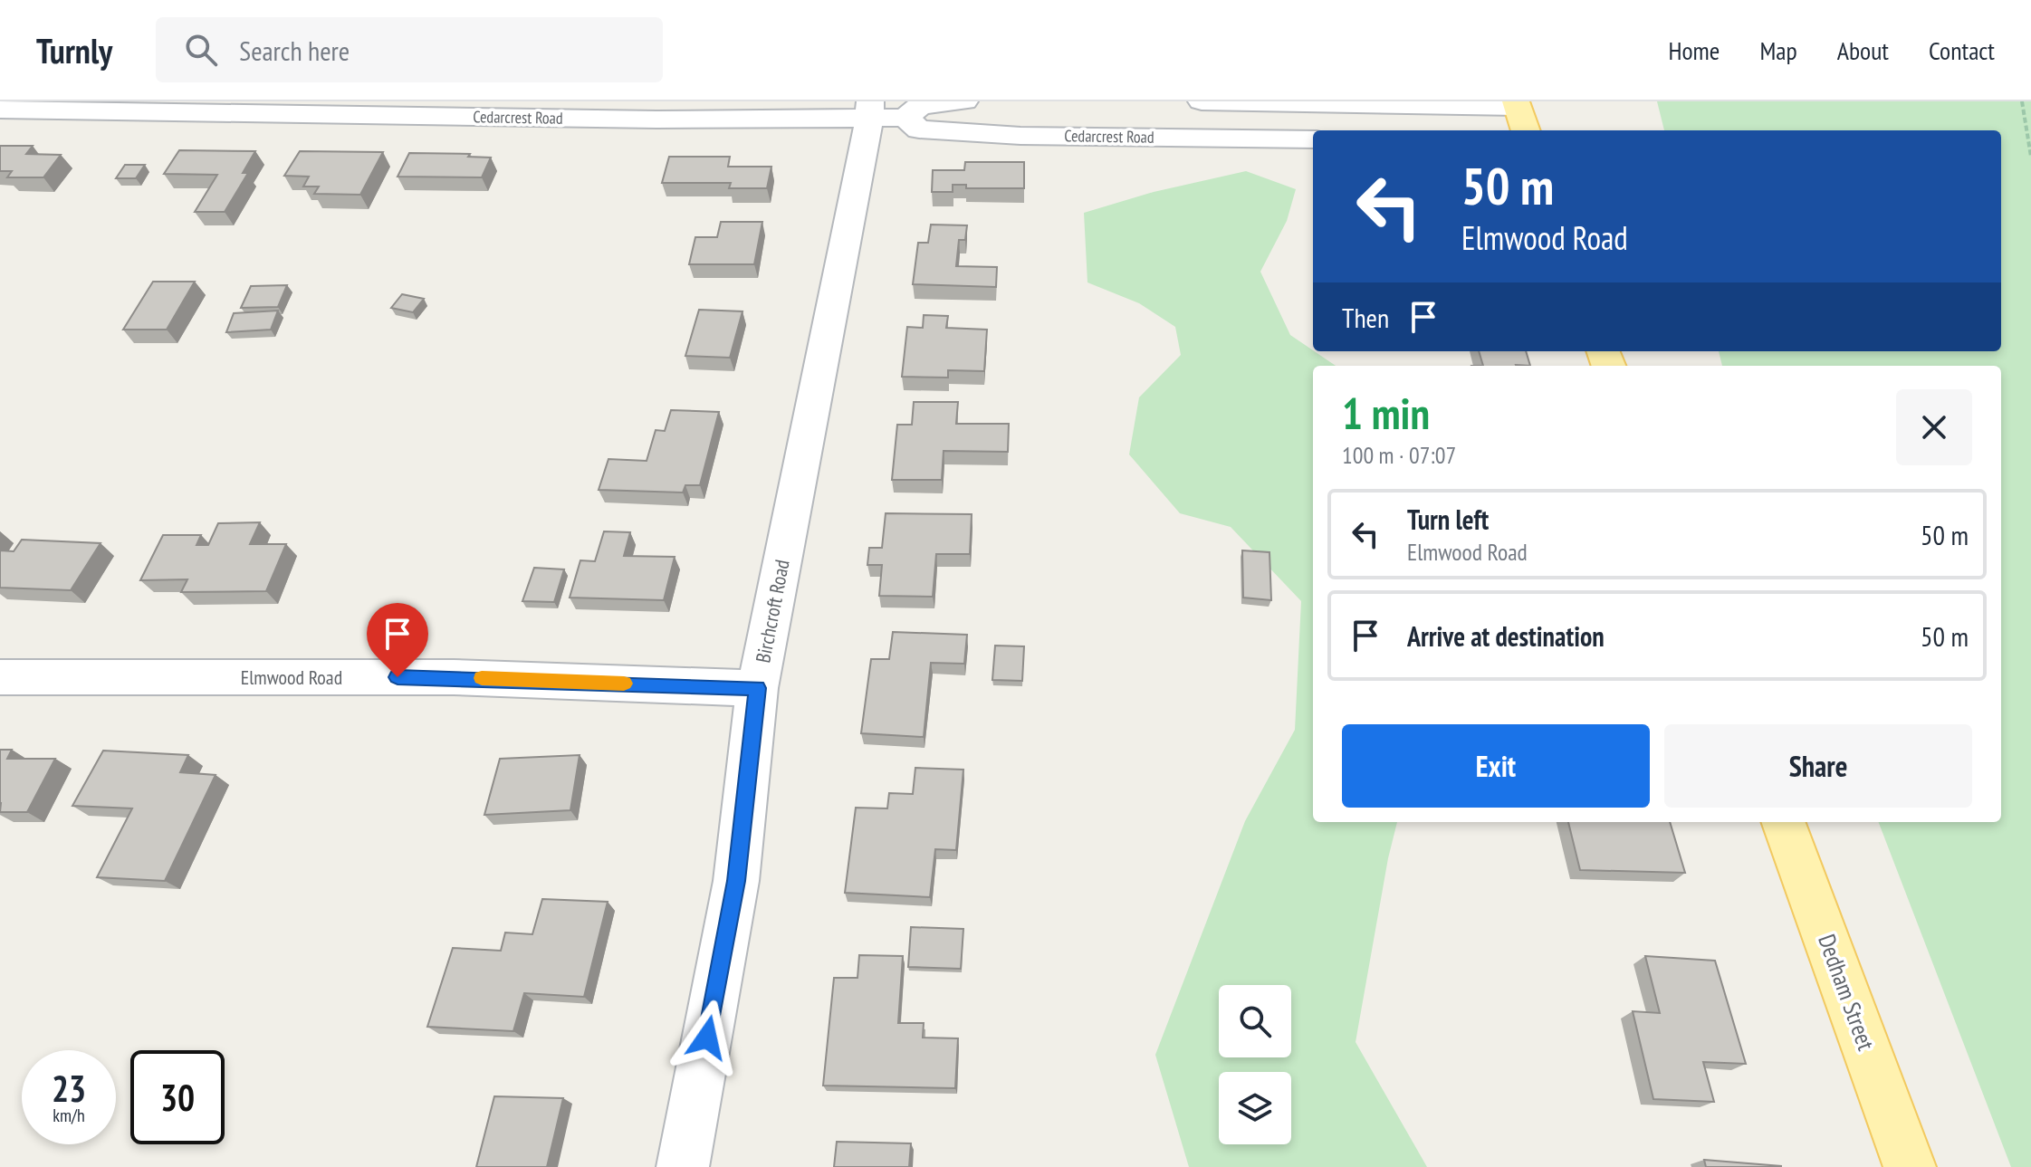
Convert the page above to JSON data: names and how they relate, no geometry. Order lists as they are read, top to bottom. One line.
{"streets":{"main road":["Dedham Street"],"street":["Cedarcrest Road","Birchcroft Road","Elmwood Road"]},"crossings":[["Cedarcrest Road","Birchcroft Road"],["Birchcroft Road","Elmwood Road"]],"page":{"header":"Turnly","search":"Search here","nav":["Home","Map","About","Contact"],"turn":["50 m","Elmwood Road"],"then":"Then","heading":["1 min","100 m · 07:07"],"list":[{"name":"Turn left","note":"Elmwood Road","value":"50 m"},{"name":"Arrive at destination","value":"50 m"}],"buttons":["Exit","Share"],"speed":"23 km/h","limit":"30"}}
